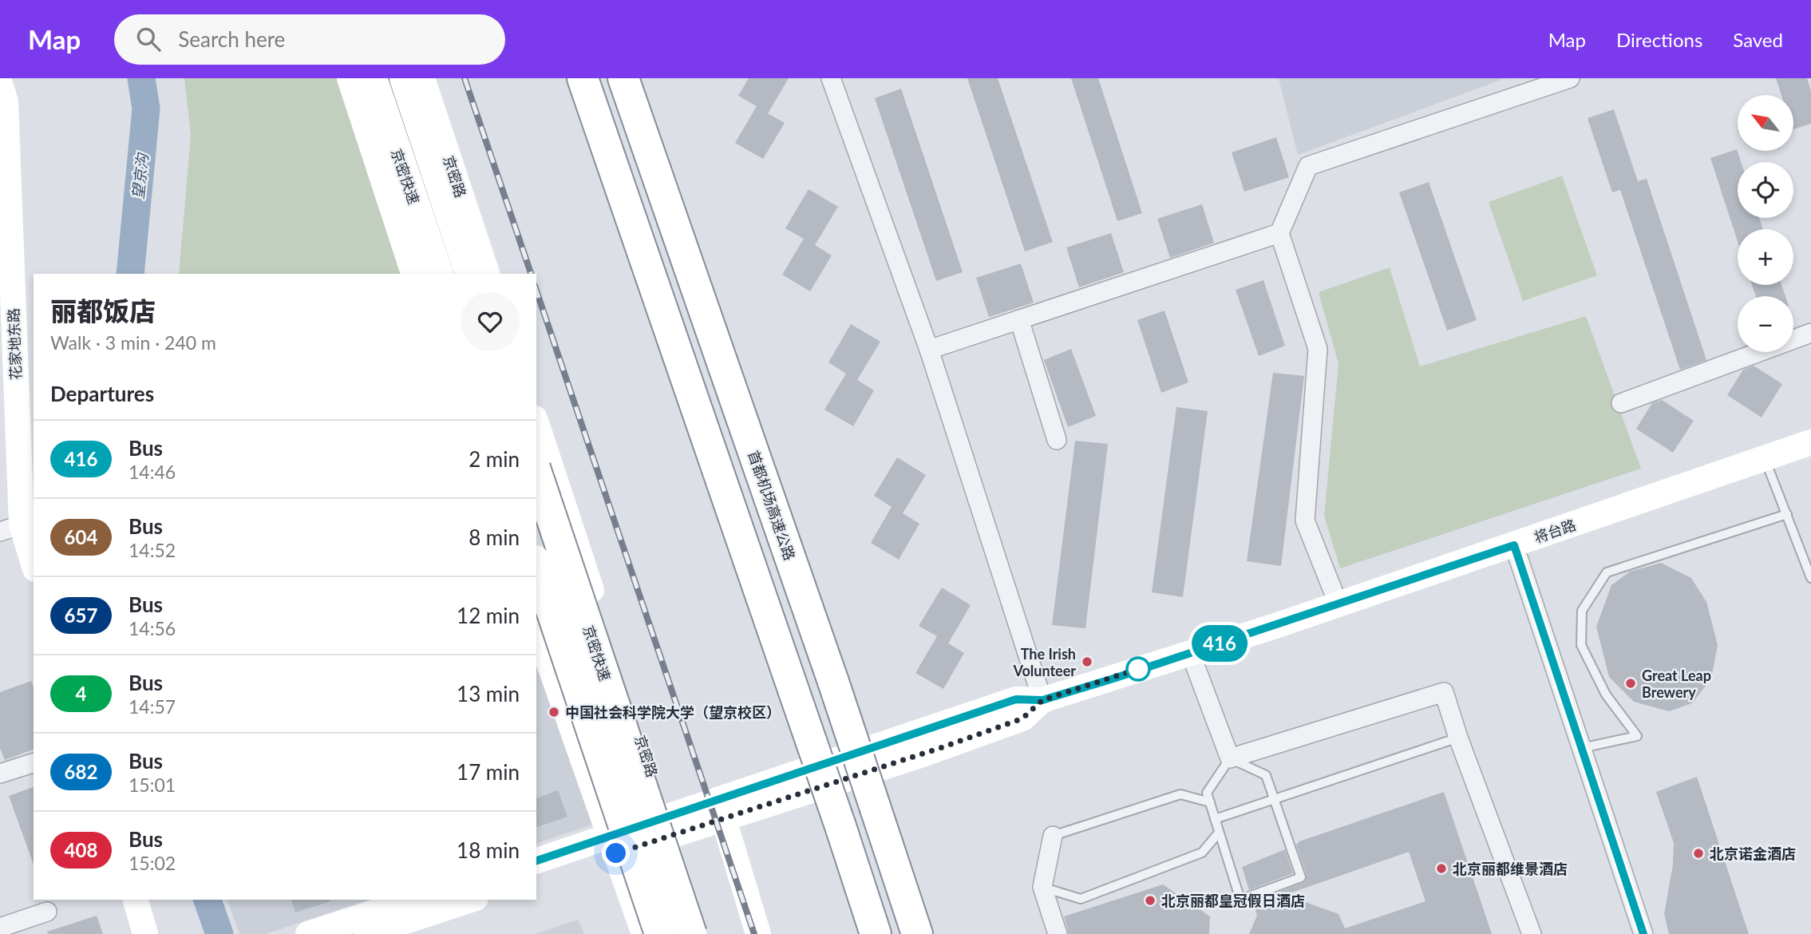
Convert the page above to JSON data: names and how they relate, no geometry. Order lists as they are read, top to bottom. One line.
{"streets":{"highway":["京密快速","首都机场高速公路"],"main road":["京密路","花家地东路","将台路"]},"crossings":[["京密路","将台路"]],"water":["望京沟"],"places":["The Irish Volunteer","Great Leap Brewery","中国社会科学院大学（望京校区）","北京诺金酒店","北京丽都维景酒店","北京丽都皇冠假日酒店"],"lines":["bus line 416"],"north":"top left","page":{"header":"Map","search":"Search here","nav":["Map","Directions","Saved"],"on_map":"416","map_buttons":["+","−"],"heading":[["丽都饭店","Walk · 3 min · 240 m"],"Departures"],"list":[{"mark":"416","name":"Bus","note":"14:46","value":"2 min"},{"mark":"604","name":"Bus","note":"14:52","value":"8 min"},{"mark":"657","name":"Bus","note":"14:56","value":"12 min"},{"mark":"4","name":"Bus","note":"14:57","value":"13 min"},{"mark":"682","name":"Bus","note":"15:01","value":"17 min"},{"mark":"408","name":"Bus","note":"15:02","value":"18 min"}]}}
